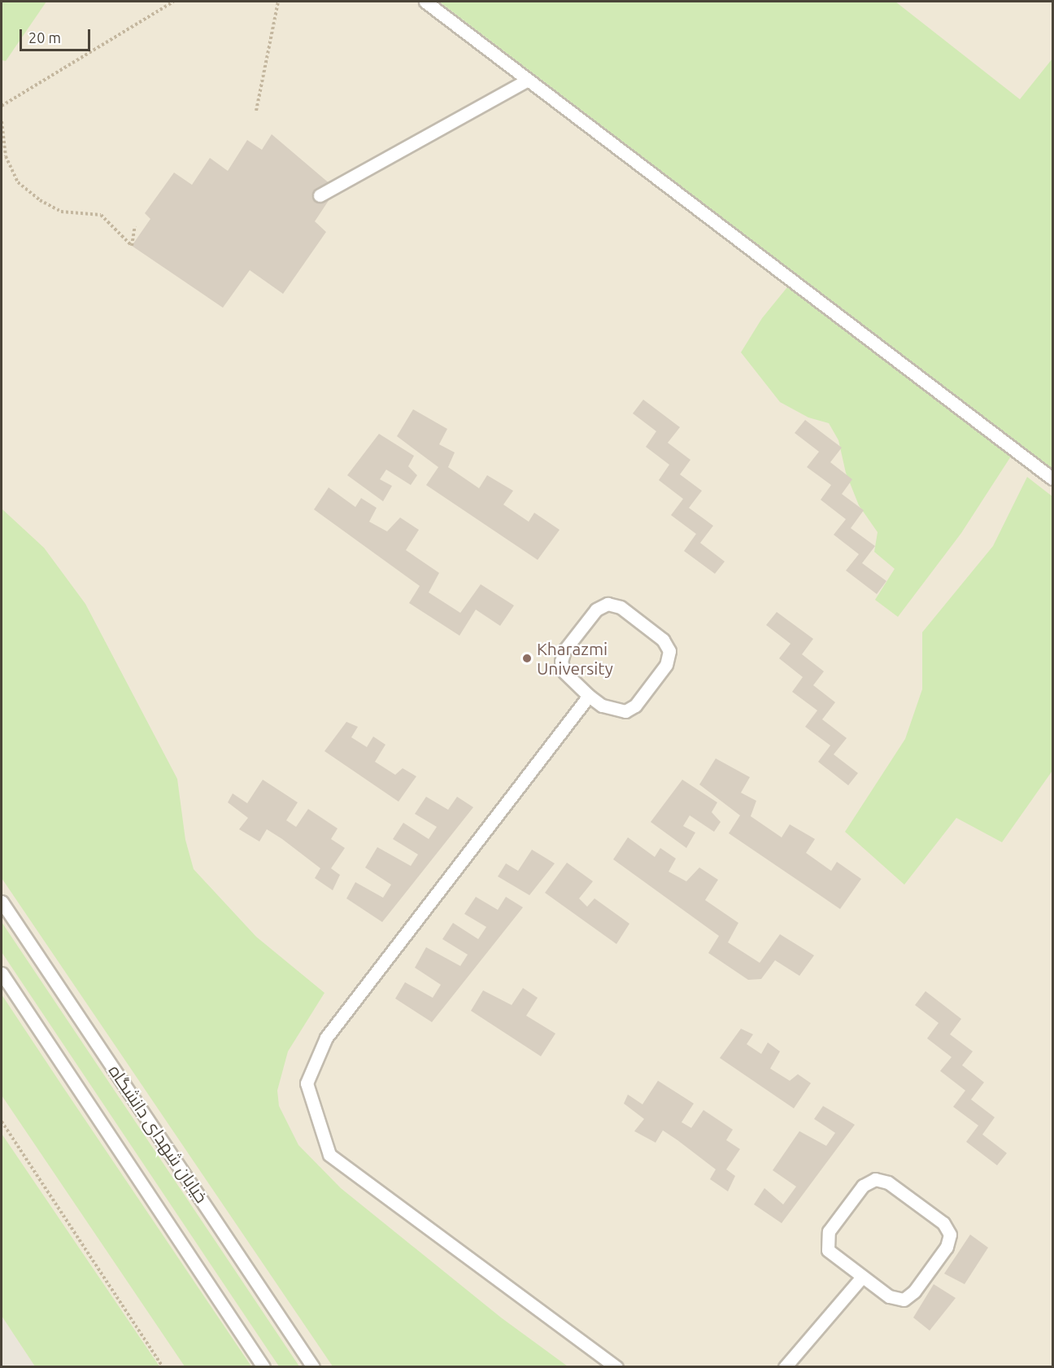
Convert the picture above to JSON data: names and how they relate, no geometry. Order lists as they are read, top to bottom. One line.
{"streets":{"lane":["خیابان شهدای دانشگاه"]},"places":["Kharazmi University"],"scale_bar":"20 m"}
